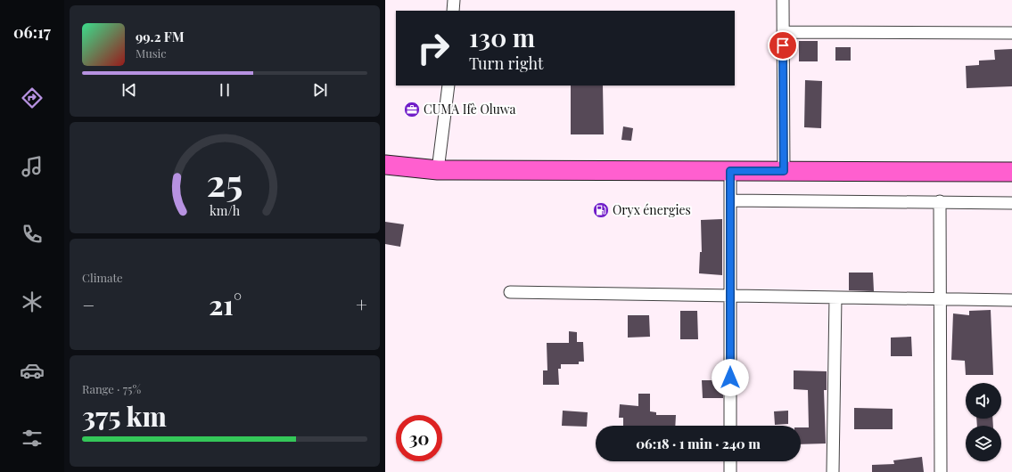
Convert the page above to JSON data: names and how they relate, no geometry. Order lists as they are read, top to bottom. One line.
{"places":{"office":["CUMA Ifè Oluwa"],"fuel station":["Oryx énergies"]},"page":{"tabs":"06:17","turn":["130 m","Turn right"],"song":["99.2 FM","Music"],"tile":["Climate",["Range · 75%","375 km"]],"heat":["−","21°","+"],"limit":"30","trip":"06:18 · 1 min · 240 m","gauge":["25","km/h"]}}
